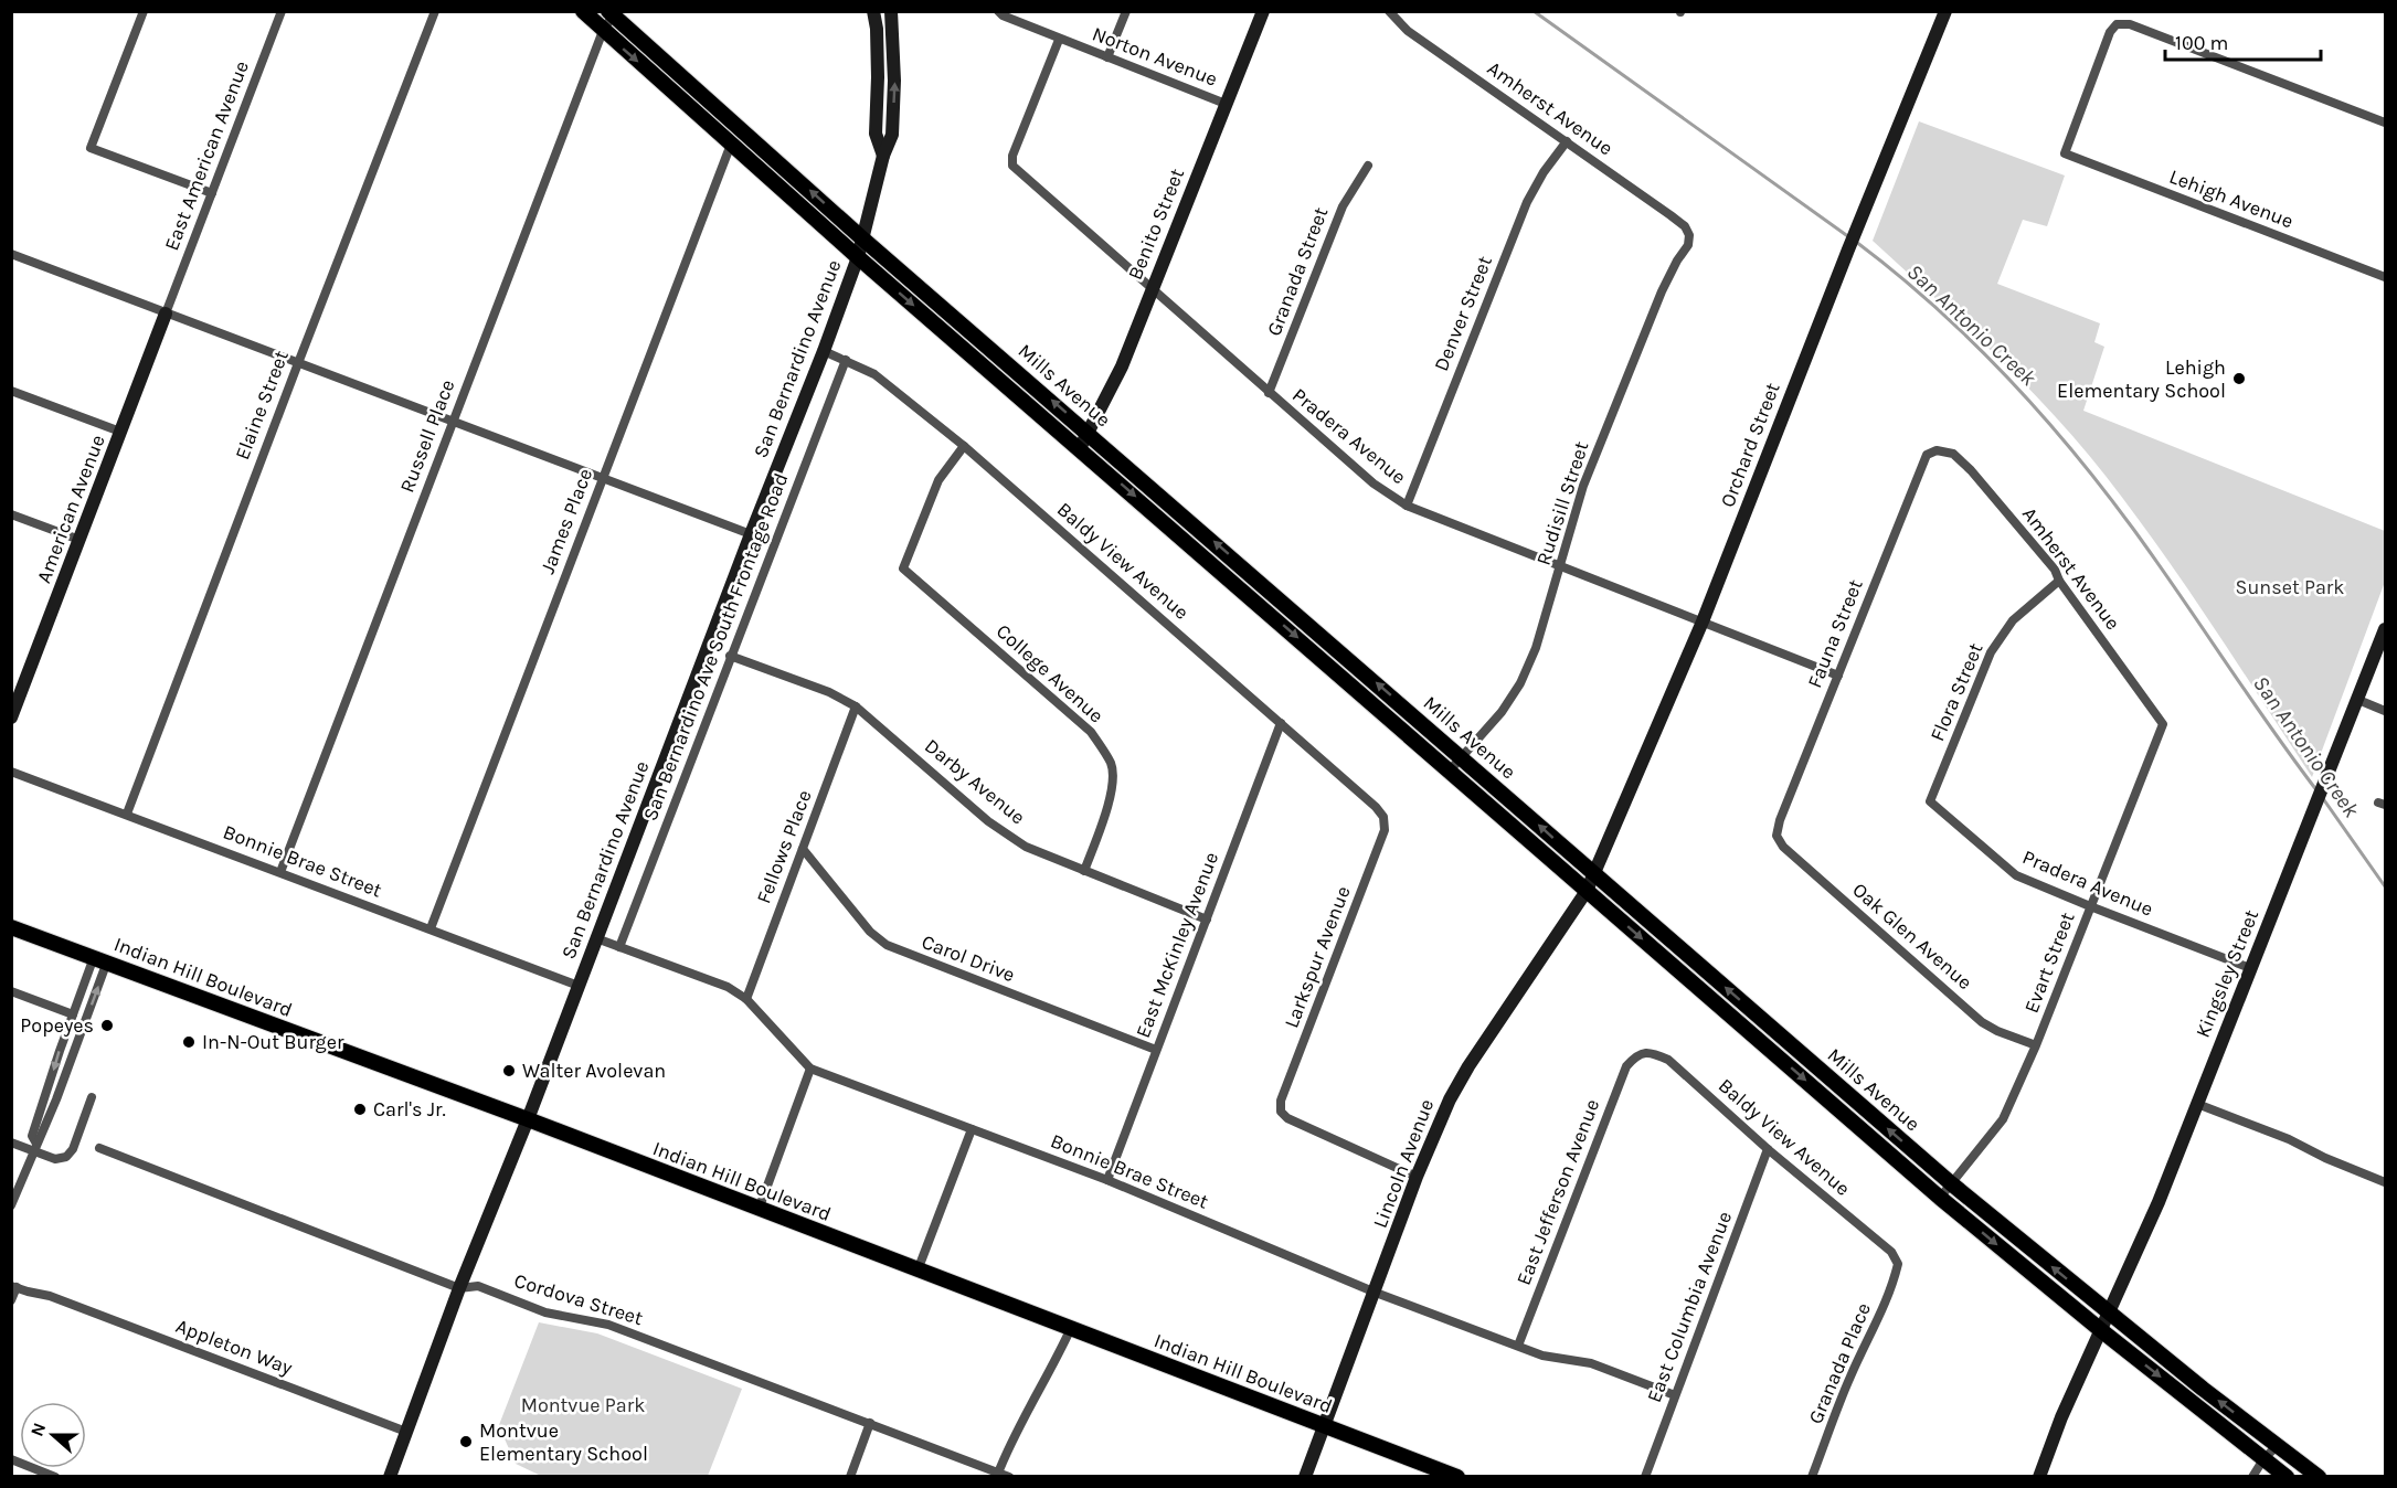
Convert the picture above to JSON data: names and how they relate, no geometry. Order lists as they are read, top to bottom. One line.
{"streets":{"main road":["Mills Avenue","Indian Hill Boulevard"],"street":["Norton Avenue","Amherst Avenue","East American Avenue","Lehigh Avenue","Benito Street","Granada Street","Denver Street","San Bernardino Avenue","Elaine Street","Russell Place","Pradera Avenue","Orchard Street","Rudisill Street","American Avenue","James Place","Baldy View Avenue","Fauna Street","San Bernardino Ave South Frontage Road","College Avenue","Flora Street","Darby Avenue","Fellows Place","Bonnie Brae Street","Oak Glen Avenue","East McKinley Avenue","Larkspur Avenue","Carol Drive","Evart Street","Kingsley Street","Lincoln Avenue","East Jefferson Avenue","Cordova Street","East Columbia Avenue","Appleton Way","Granada Place"]},"crossings":[["Norton Avenue","Benito Street"],["Norton Avenue","Pradera Avenue"],["Amherst Avenue","Denver Street"],["Amherst Avenue","Rudisill Street"],["Amherst Avenue","Fauna Street"],["Amherst Avenue","Flora Street"],["Amherst Avenue","Evart Street"],["East American Avenue","American Avenue"],["Benito Street","Mills Avenue"],["Benito Street","Pradera Avenue"],["Granada Street","Pradera Avenue"],["Denver Street","Pradera Avenue"],["San Bernardino Avenue","Mills Avenue"],["San Bernardino Avenue","Baldy View Avenue"],["San Bernardino Avenue","Bonnie Brae Street"],["San Bernardino Avenue","Indian Hill Boulevard"],["San Bernardino Avenue","Cordova Street"],["San Bernardino Avenue","Appleton Way"],["Mills Avenue","Russell Place"],["Mills Avenue","Orchard Street"],["Mills Avenue","Rudisill Street"],["Mills Avenue","James Place"],["Mills Avenue","Evart Street"],["Mills Avenue","Kingsley Street"],["Mills Avenue","Lincoln Avenue"],["Elaine Street","Bonnie Brae Street"],["Russell Place","Bonnie Brae Street"],["Pradera Avenue","Orchard Street"],["Pradera Avenue","Rudisill Street"],["Pradera Avenue","Fauna Street"],["Pradera Avenue","Flora Street"],["Pradera Avenue","Evart Street"],["Pradera Avenue","Kingsley Street"],["Orchard Street","Lincoln Avenue"],["James Place","Bonnie Brae Street"],["Baldy View Avenue","San Bernardino Ave South Frontage Road"],["Baldy View Avenue","College Avenue"],["Baldy View Avenue","East McKinley Avenue"],["Baldy View Avenue","Larkspur Avenue"],["Baldy View Avenue","East Jefferson Avenue"],["Baldy View Avenue","East Columbia Avenue"],["Baldy View Avenue","Granada Place"],["Fauna Street","Oak Glen Avenue"],["San Bernardino Ave South Frontage Road","Darby Avenue"],["San Bernardino Ave South Frontage Road","Bonnie Brae Street"],["College Avenue","Darby Avenue"],["Darby Avenue","Fellows Place"],["Darby Avenue","East McKinley Avenue"],["Fellows Place","Bonnie Brae Street"],["Fellows Place","Carol Drive"],["Bonnie Brae Street","East McKinley Avenue"],["Bonnie Brae Street","Lincoln Avenue"],["Bonnie Brae Street","East Jefferson Avenue"],["Bonnie Brae Street","East Columbia Avenue"],["Oak Glen Avenue","Evart Street"],["East McKinley Avenue","Carol Drive"],["Larkspur Avenue","Lincoln Avenue"],["Indian Hill Boulevard","Lincoln Avenue"]],"water":["San Antonio Creek"],"parks":["Sunset Park","Montvue Park"],"places":["Lehigh Elementary School","Popeyes","In-N-Out Burger","Walter Avolevan","Carl's Jr.","Montvue Elementary School"],"scale_bar":"100 m","north":"left"}
